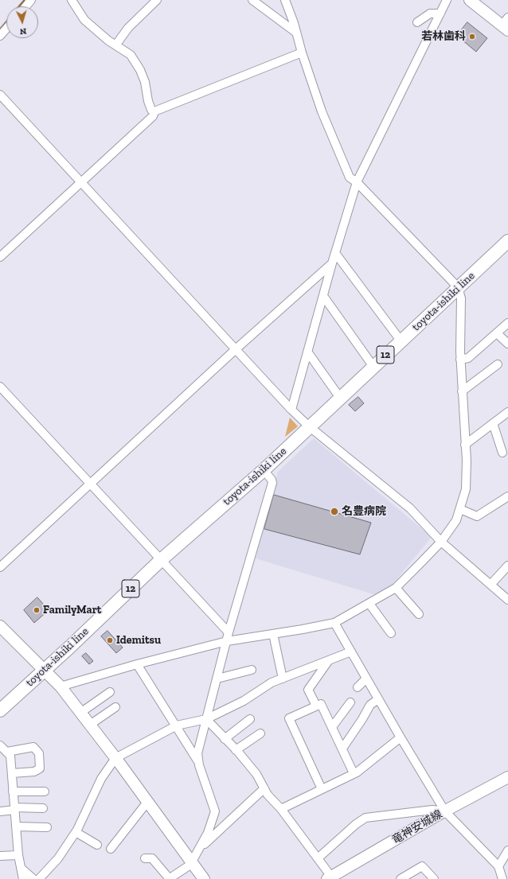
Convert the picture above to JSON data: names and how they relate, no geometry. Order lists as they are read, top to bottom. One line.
{"streets":{"main road":["toyota-ishiki line","12"],"street":["竜神安城線"]},"places":["若林歯科","名豊病院","FamilyMart","Idemitsu"],"north":"bottom"}
